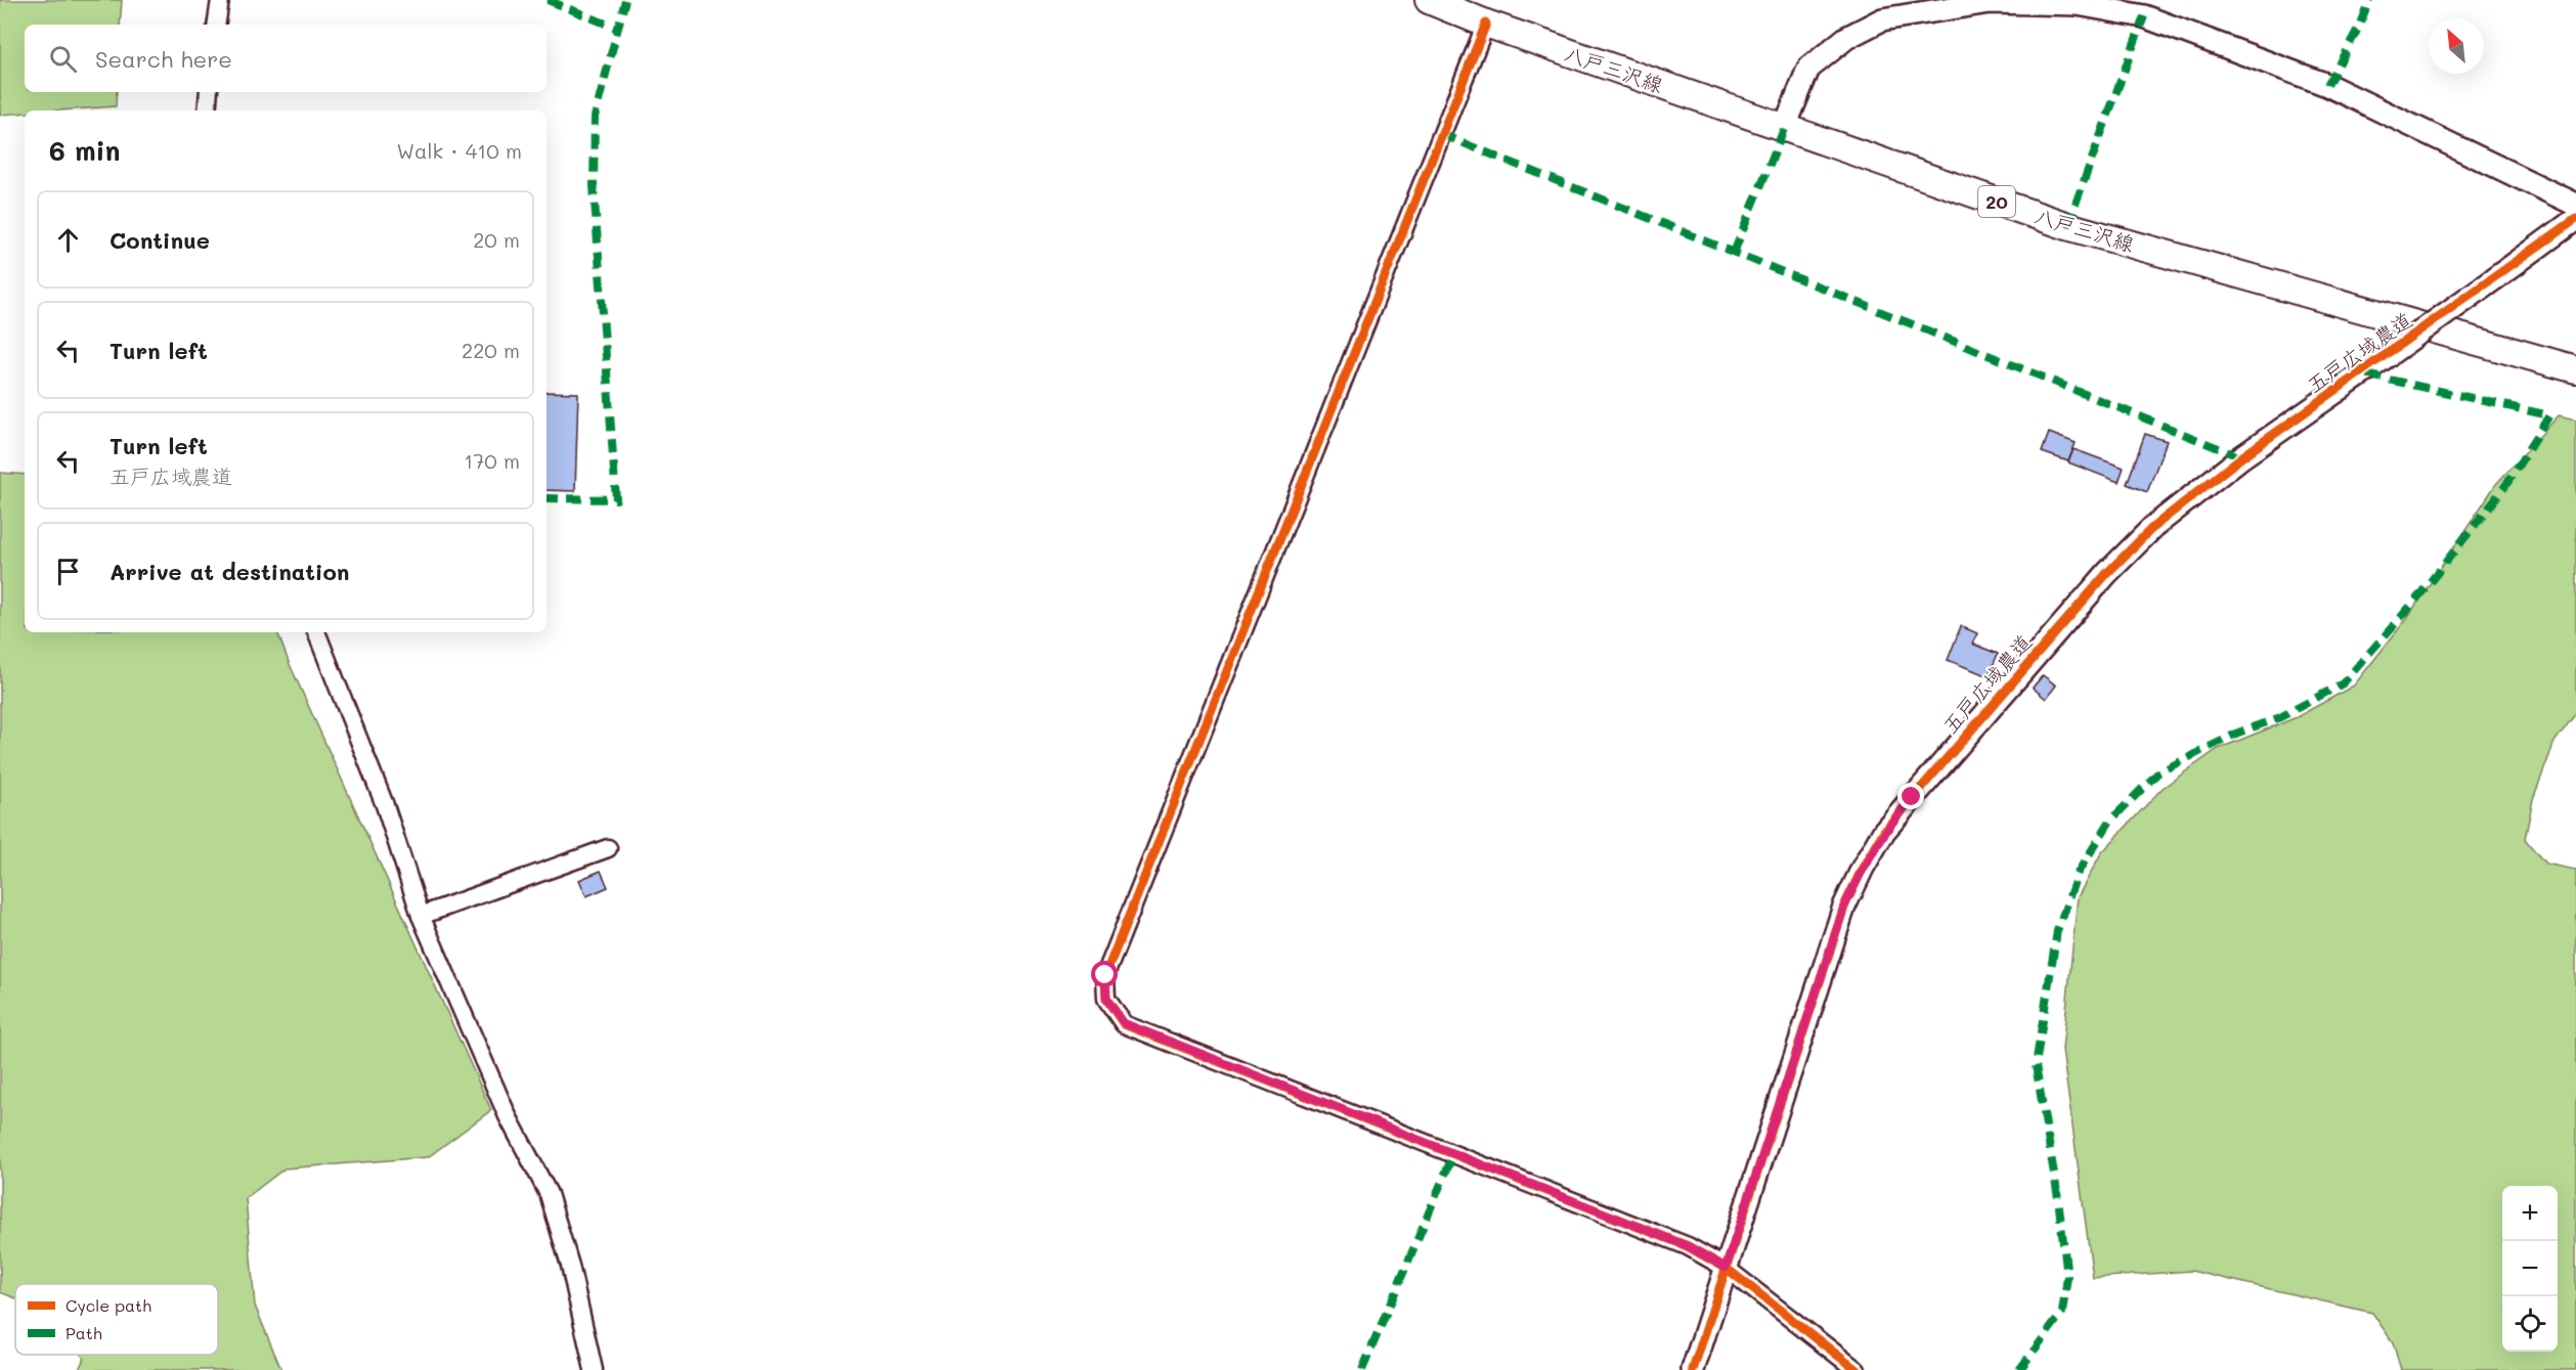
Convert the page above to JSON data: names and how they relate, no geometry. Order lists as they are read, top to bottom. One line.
{"streets":{"main road":["八戸三沢線","20"],"street":["五戸広域農道"]},"legend":["Cycle path","Path"],"north":"top left","page":{"search":"Search here","heading":["6 min","Walk · 410 m"],"list":[["Continue","20 m"],["Turn left","220 m"],["Turn left","五戸広域農道","170 m"],"Arrive at destination"],"map_buttons":["+","−"]}}
